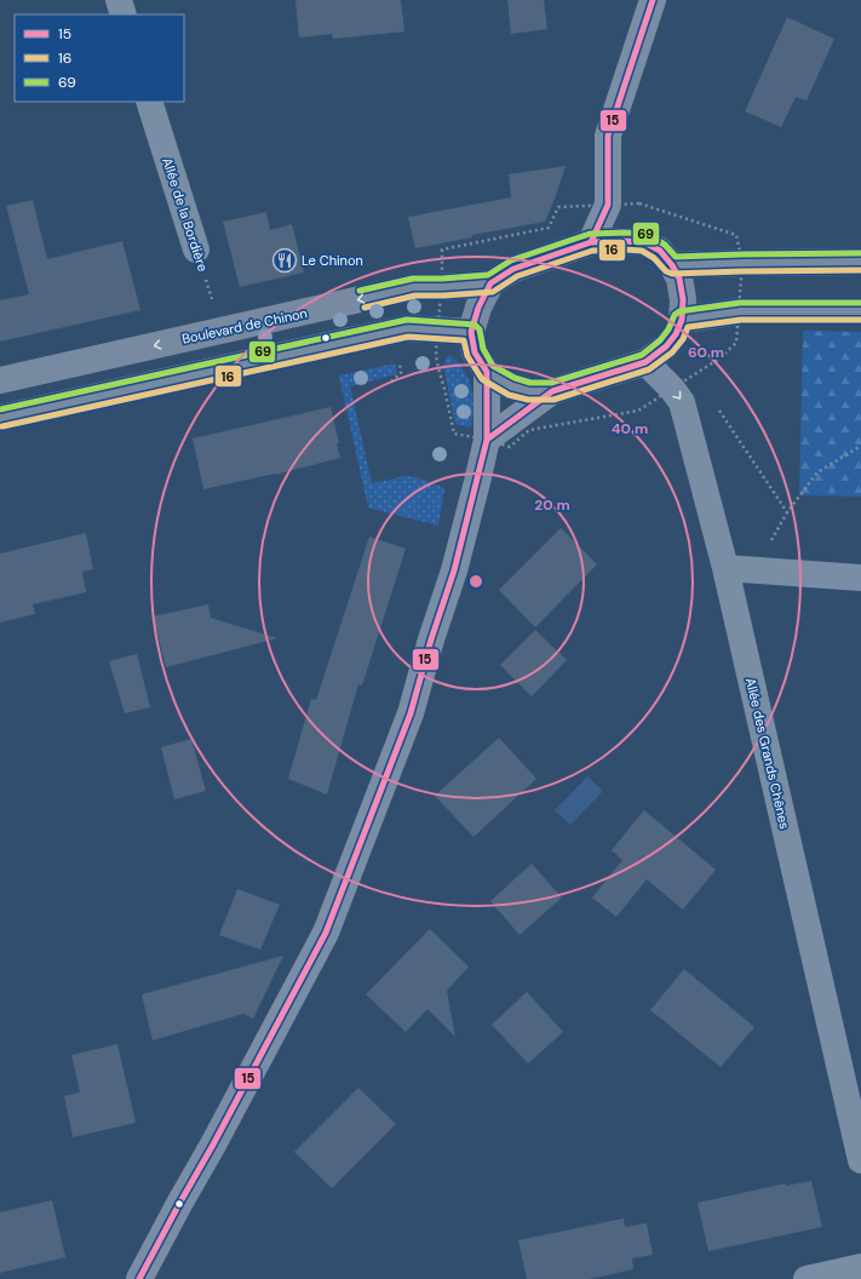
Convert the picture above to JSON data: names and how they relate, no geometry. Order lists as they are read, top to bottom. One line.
{"streets":{"main road":["Boulevard de Chinon"],"street":["Allée de la Bordière","Allée des Grands Chênes"]},"crossings":[["Allée de la Bordière","Boulevard de Chinon"]],"places":{"restaurant":["Le Chinon"]},"lines":["transit line 15","transit line 69","transit line 16"],"legend":["15","16","69"],"rings":["60 m","40 m","20 m"]}
